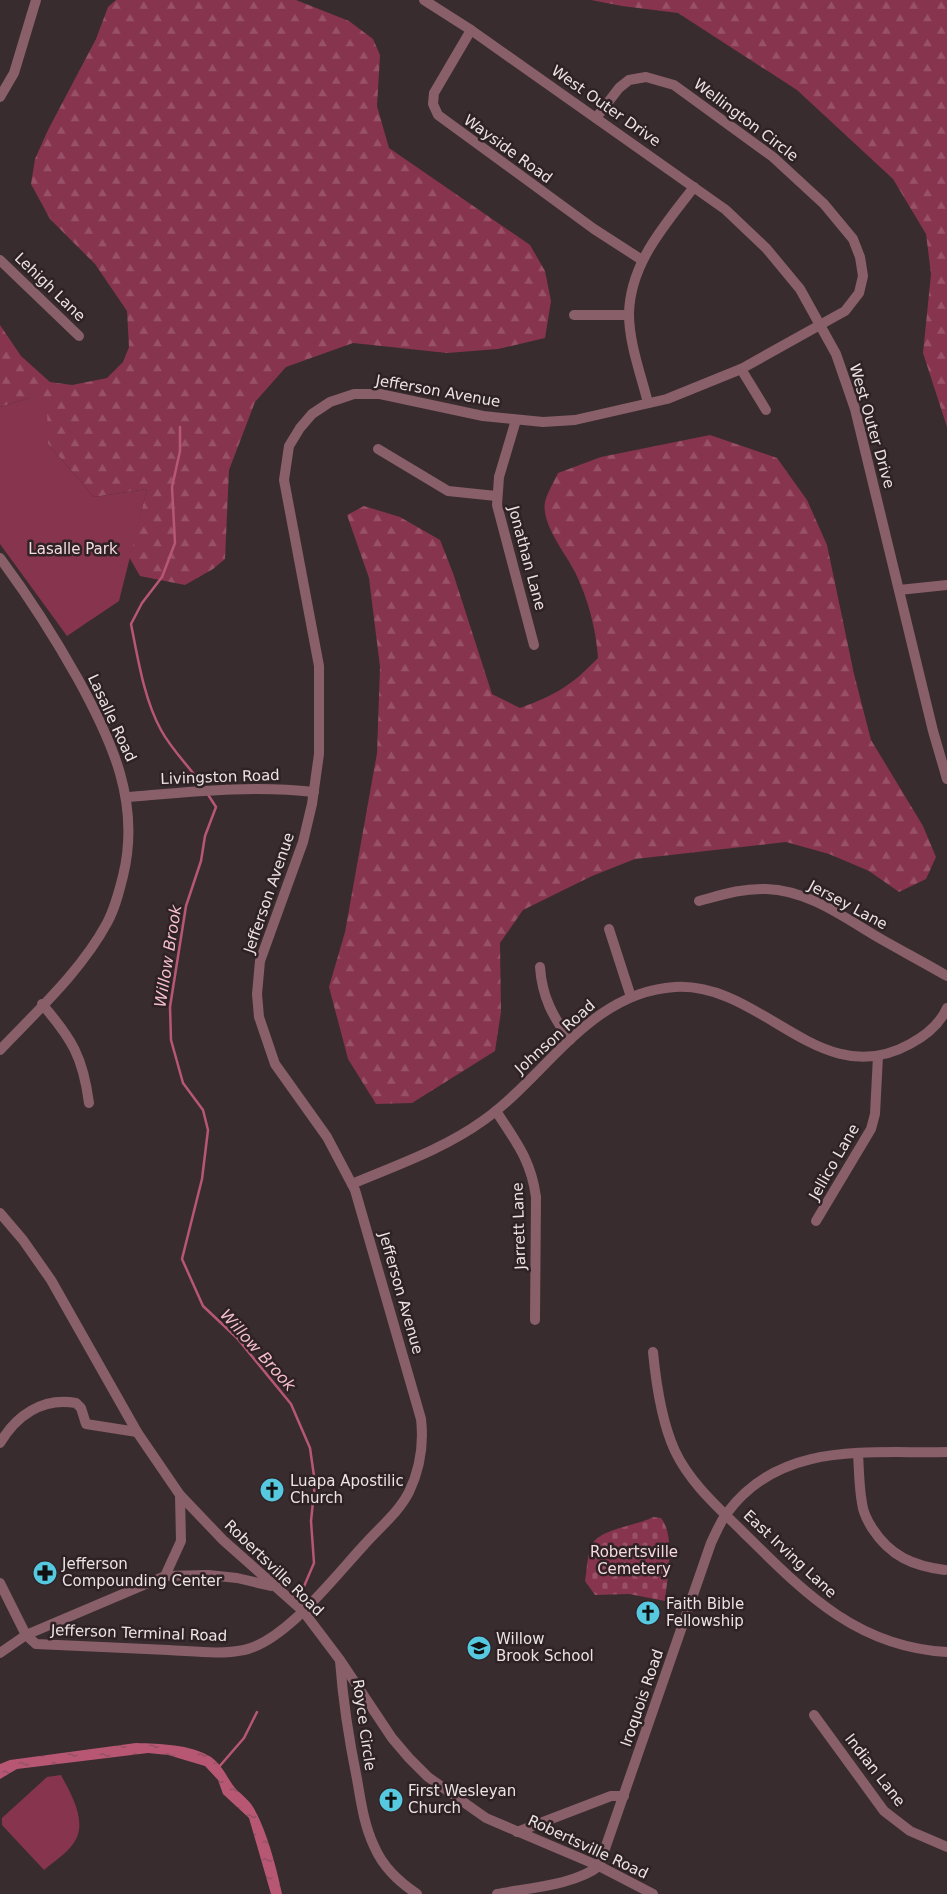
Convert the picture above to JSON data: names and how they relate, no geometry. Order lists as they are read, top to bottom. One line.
{"streets":{"street":["West Outer Drive","Wellington Circle","Wayside Road","Lehigh Lane","Jefferson Avenue","Jonathan Lane","Lasalle Road","Livingston Road","Jersey Lane","Johnson Road","Jellico Lane","Jarrett Lane","East Irving Lane","Robertsville Road","Jefferson Terminal Road","Iroquois Road","Royce Circle","Indian Lane"]},"crossings":[["West Outer Drive","Wellington Circle"],["West Outer Drive","Wayside Road"],["West Outer Drive","Jefferson Avenue"],["Wellington Circle","Jefferson Avenue"],["Jefferson Avenue","Jonathan Lane"],["Jefferson Avenue","Livingston Road"],["Jefferson Avenue","Johnson Road"],["Jefferson Avenue","Robertsville Road"],["Jefferson Avenue","Jefferson Terminal Road"],["Lasalle Road","Livingston Road"],["Johnson Road","Jellico Lane"],["Johnson Road","Jarrett Lane"],["East Irving Lane","Iroquois Road"],["Robertsville Road","Jefferson Terminal Road"],["Robertsville Road","Iroquois Road"],["Robertsville Road","Royce Circle"]],"water":["Willow Brook"],"parks":["Lasalle Park","Robertsville Cemetery"],"places":{"church":["Luapa Apostilic Church","Faith Bible Fellowship","First Wesleyan Church"],"pharmacy":["Jefferson Compounding Center"],"school or university":["Willow Brook School"]}}
